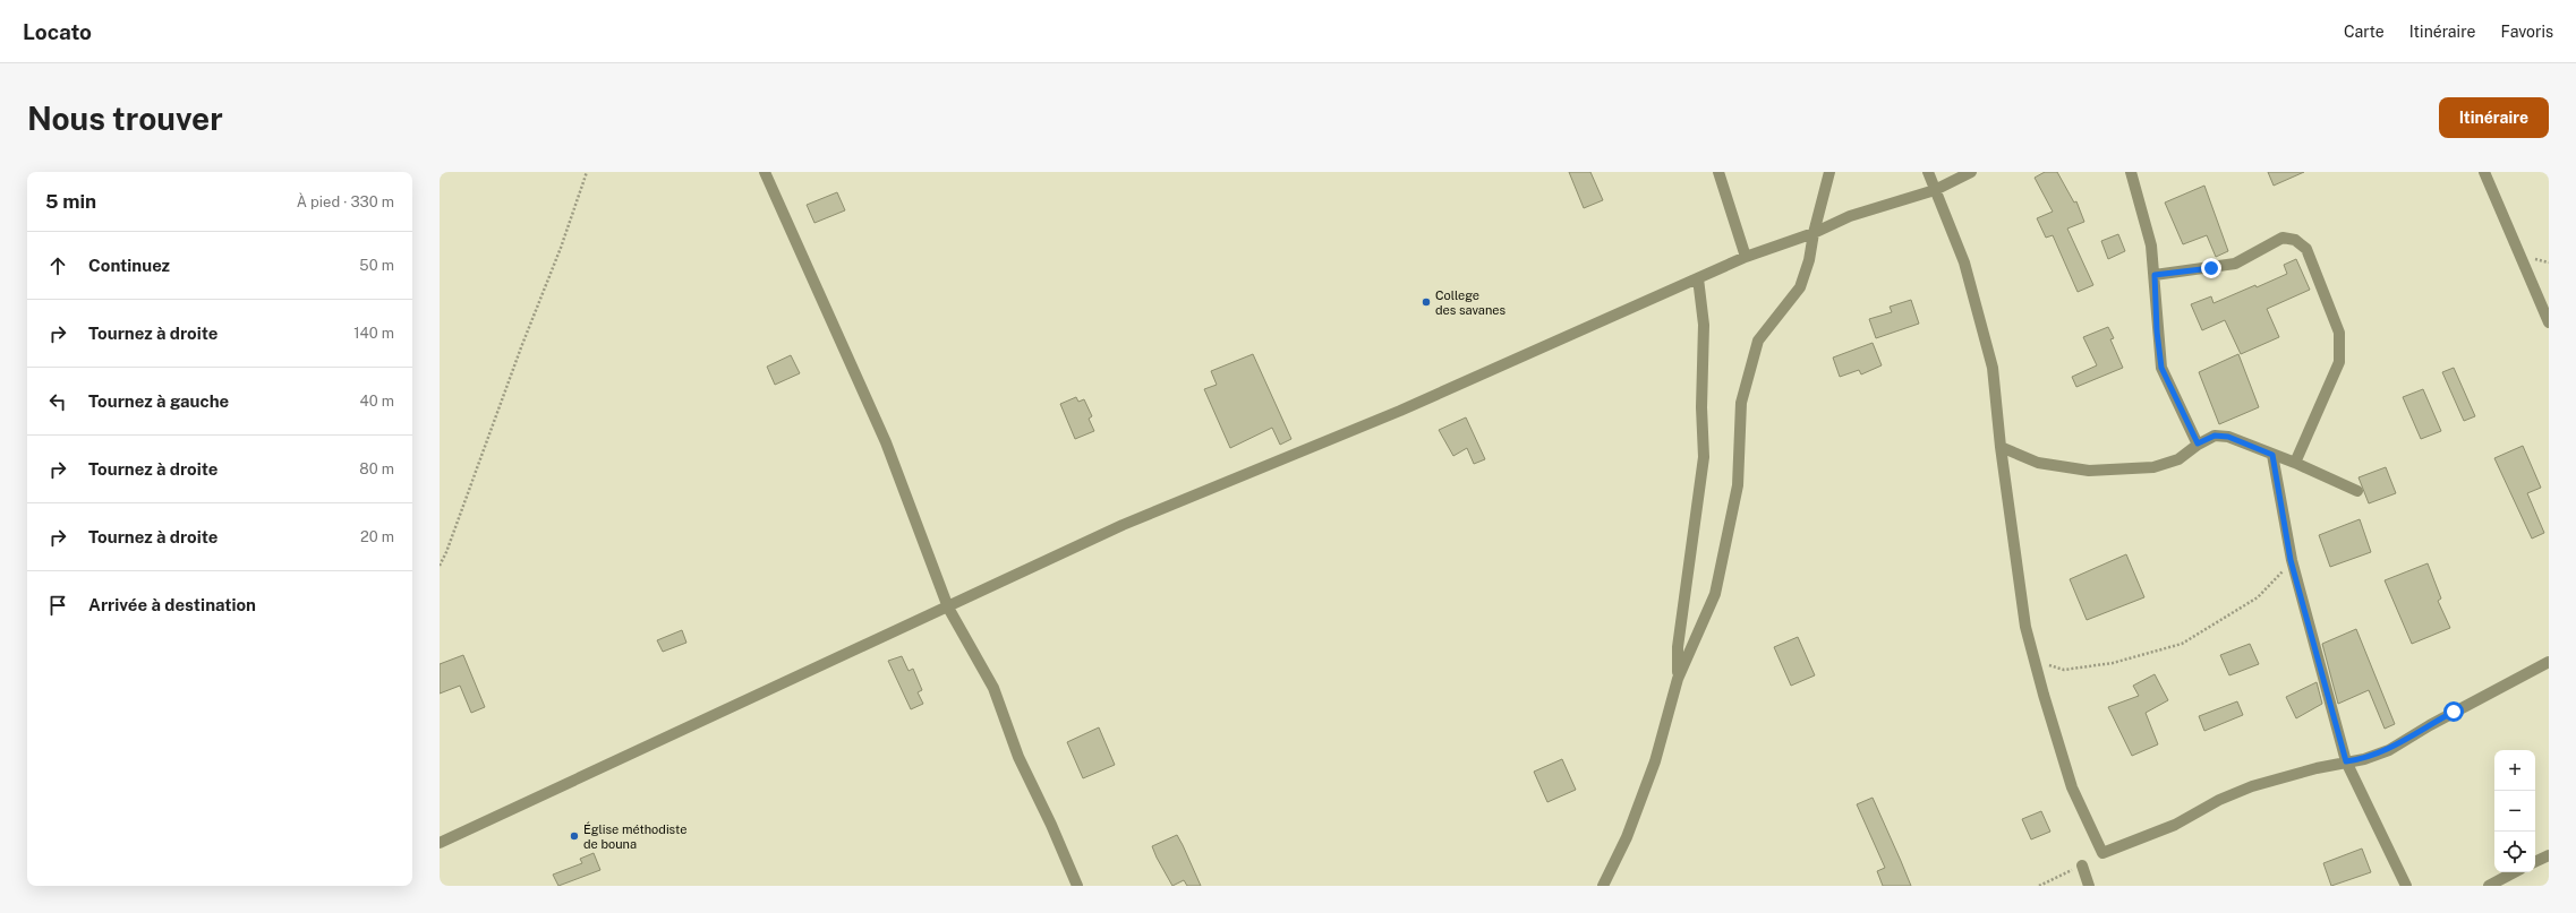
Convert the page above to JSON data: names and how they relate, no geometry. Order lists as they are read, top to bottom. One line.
{"places":["College des savanes","Église méthodiste de bouna"],"page":{"header":"Locato","nav":["Carte","Itinéraire","Favoris"],"buttons":"Itinéraire","title":"Nous trouver","heading":["5 min","À pied · 330 m"],"list":[["Continuez","50 m"],["Tournez à droite","140 m"],["Tournez à gauche","40 m"],["Tournez à droite","80 m"],["Tournez à droite","20 m"],"Arrivée à destination"],"map_buttons":["+","−"]}}
